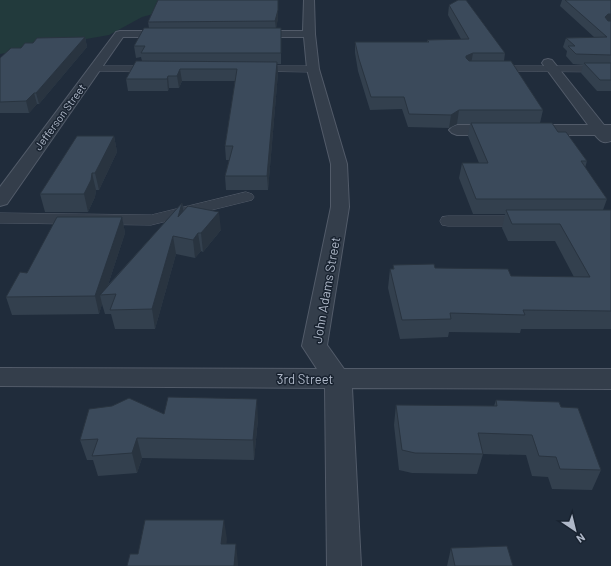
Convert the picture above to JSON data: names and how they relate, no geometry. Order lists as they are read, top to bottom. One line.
{"streets":{"street":["Jefferson Street","John Adams Street","3rd Street"]},"crossings":[["John Adams Street","3rd Street"]],"north":"bottom right"}
